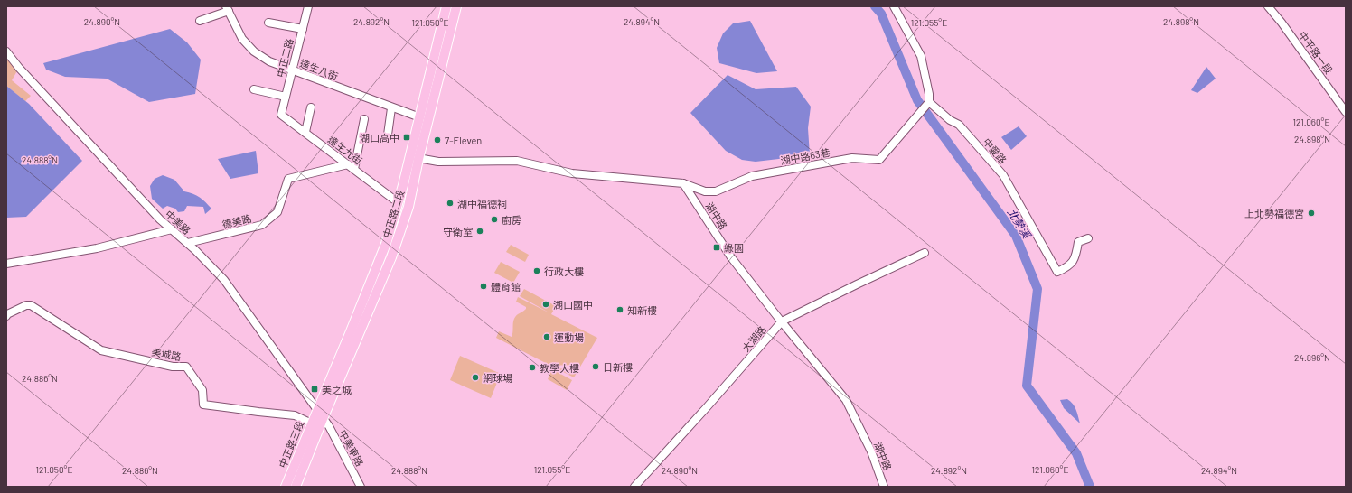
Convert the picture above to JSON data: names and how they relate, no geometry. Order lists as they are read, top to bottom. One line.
{"streets":{"main road":["中正路二段","中正路三段"],"street":["中平路一段","中正二路","達生八街","達生九街","中愛路","湖中路63巷","湖中路","德美路","中美路","大湖路","美城路","中美東路"]},"crossings":[["中正二路","達生八街"],["中正二路","達生九街"],["達生八街","中正路二段"],["達生九街","中正路二段"],["達生九街","德美路"],["中愛路","湖中路63巷"],["湖中路63巷","湖中路"],["中正路二段","中美路"],["中正路二段","中正路三段"],["中正路二段","中美東路"],["湖中路","大湖路"],["德美路","中美路"],["中美路","中正路三段"],["中美路","中美東路"],["美城路","中正路三段"],["中正路三段","中美東路"]],"water":["北勢溪"],"places":{"transit":["湖口高中","綠園","美之城"],"other":["7-Eleven","湖中福德祠","上北勢福德宮","廚房","守衛室","行政大樓","體育館","湖口國中","知新樓","運動場","日新樓","教學大樓","網球場"]},"coordinates":["24.890°N","24.892°N","24.894°N","24.898°N","121.050°E","121.055°E","121.060°E","24.888°N","24.896°N","24.886°N"]}
